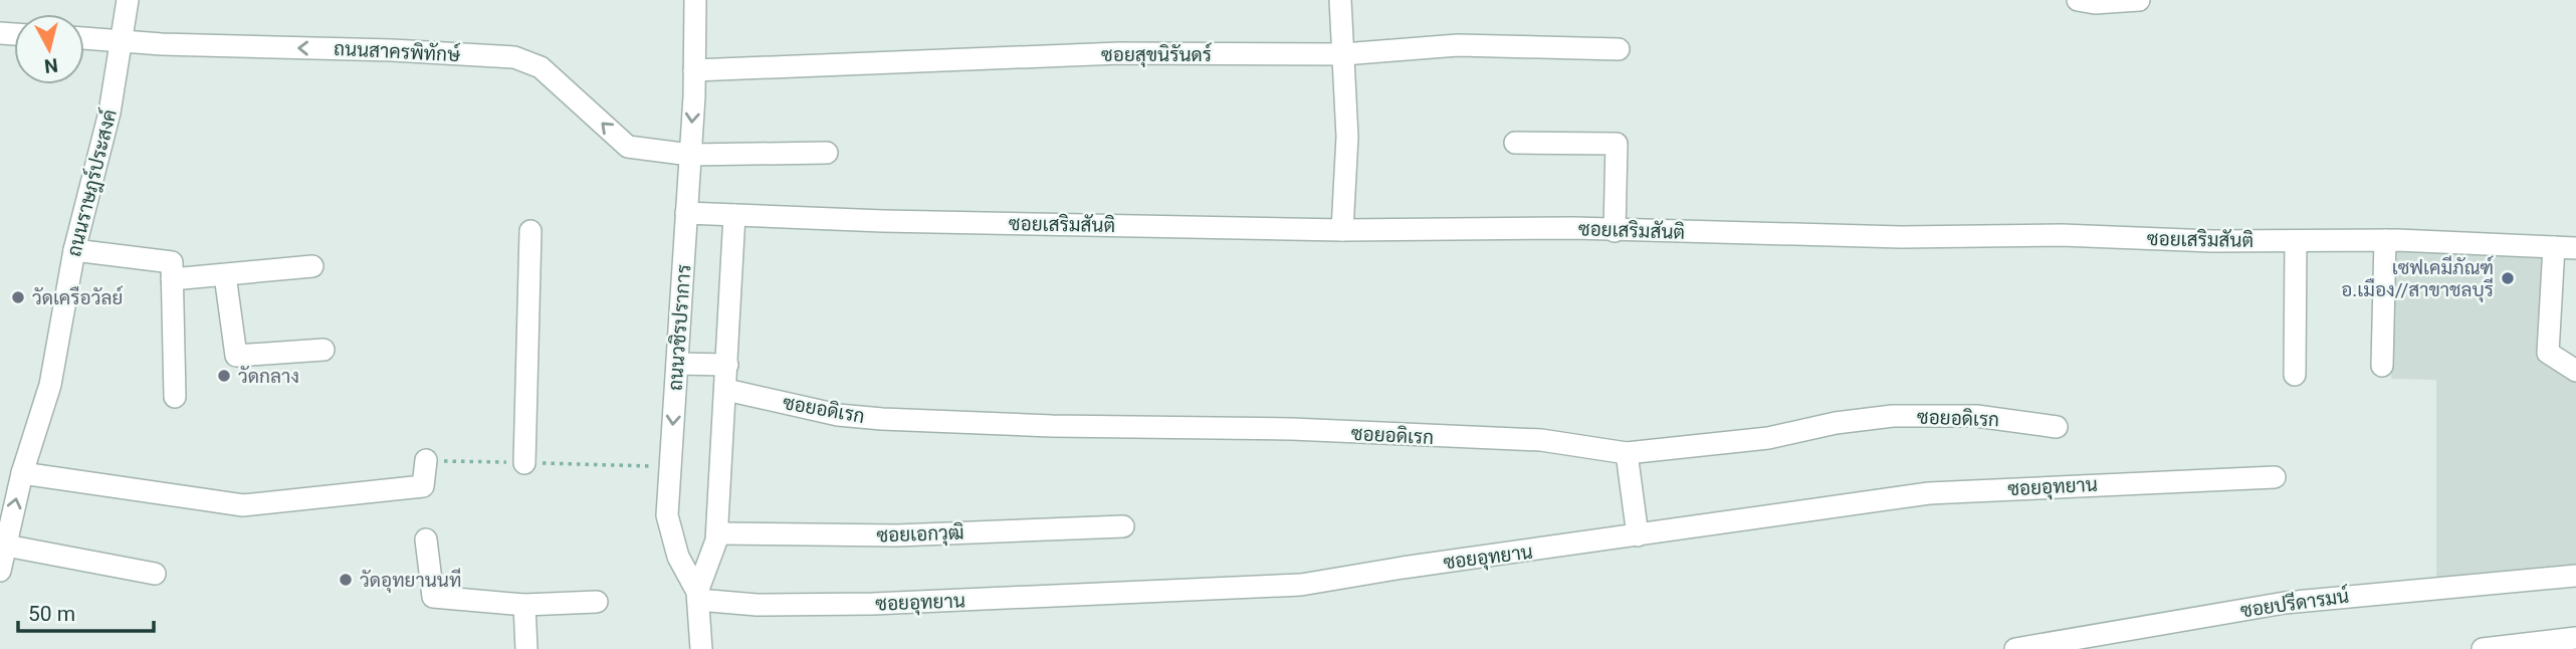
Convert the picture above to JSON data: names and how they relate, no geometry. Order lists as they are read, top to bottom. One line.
{"streets":{"street":["ถนนสาครพิทักษ์","ซอยสุขนิรันดร์","ถนนราษฎร์ประสงค์","ซอยเสริมสันติ","ถนนวชิรปราการ","ซอยอดิเรก","ซอยอุทยาน","ซอยเอกวุฒิ","ซอยปรีดารมน์"]},"crossings":[["ถนนสาครพิทักษ์","ถนนราษฎร์ประสงค์"],["ถนนสาครพิทักษ์","ถนนวชิรปราการ"],["ซอยสุขนิรันดร์","ถนนวชิรปราการ"],["ซอยเสริมสันติ","ถนนวชิรปราการ"],["ถนนวชิรปราการ","ซอยอุทยาน"]],"one_way":["ถนนสาครพิทักษ์"],"places":["เซฟเคมีภัณฑ์ อ.เมือง//สาขาชลบุรี","วัดเครือวัลย์","วัดกลาง","วัดอุทยานนที"],"scale_bar":"50 m","north":"bottom"}
